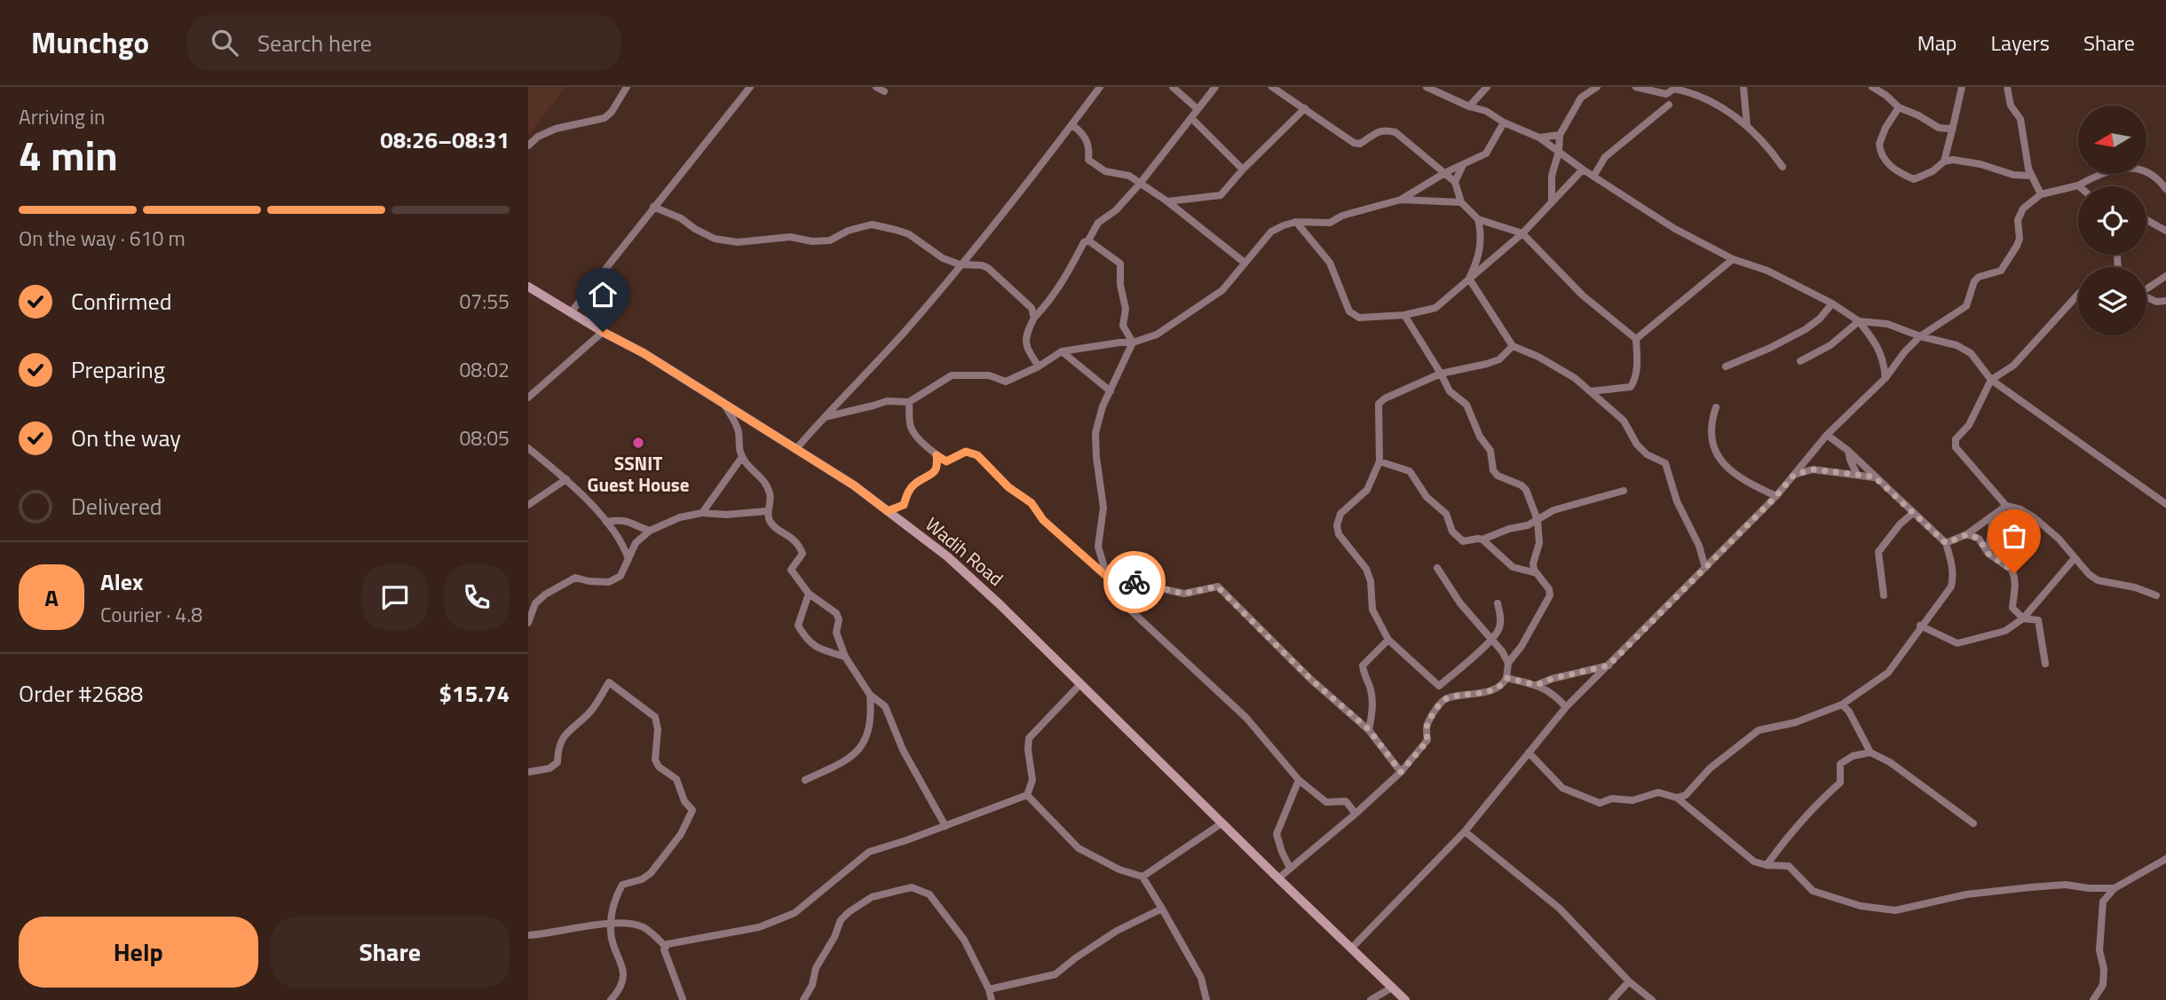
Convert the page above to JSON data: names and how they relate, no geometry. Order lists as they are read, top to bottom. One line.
{"streets":{"street":["Wadih Road"]},"places":["SSNIT Guest House"],"north":"left","page":{"header":"Munchgo","search":"Search here","nav":["Map","Layers","Share"],"heading":["4 min","Arriving in","08:26–08:31"],"panel":["Alex","Courier · 4.8","Order #2688","$15.74"],"bar":"On the way · 610 m","list":[["Confirmed","07:55"],["Preparing","08:02"],["On the way","08:05"],"Delivered"],"round":"A","buttons":["Help","Share"]}}
